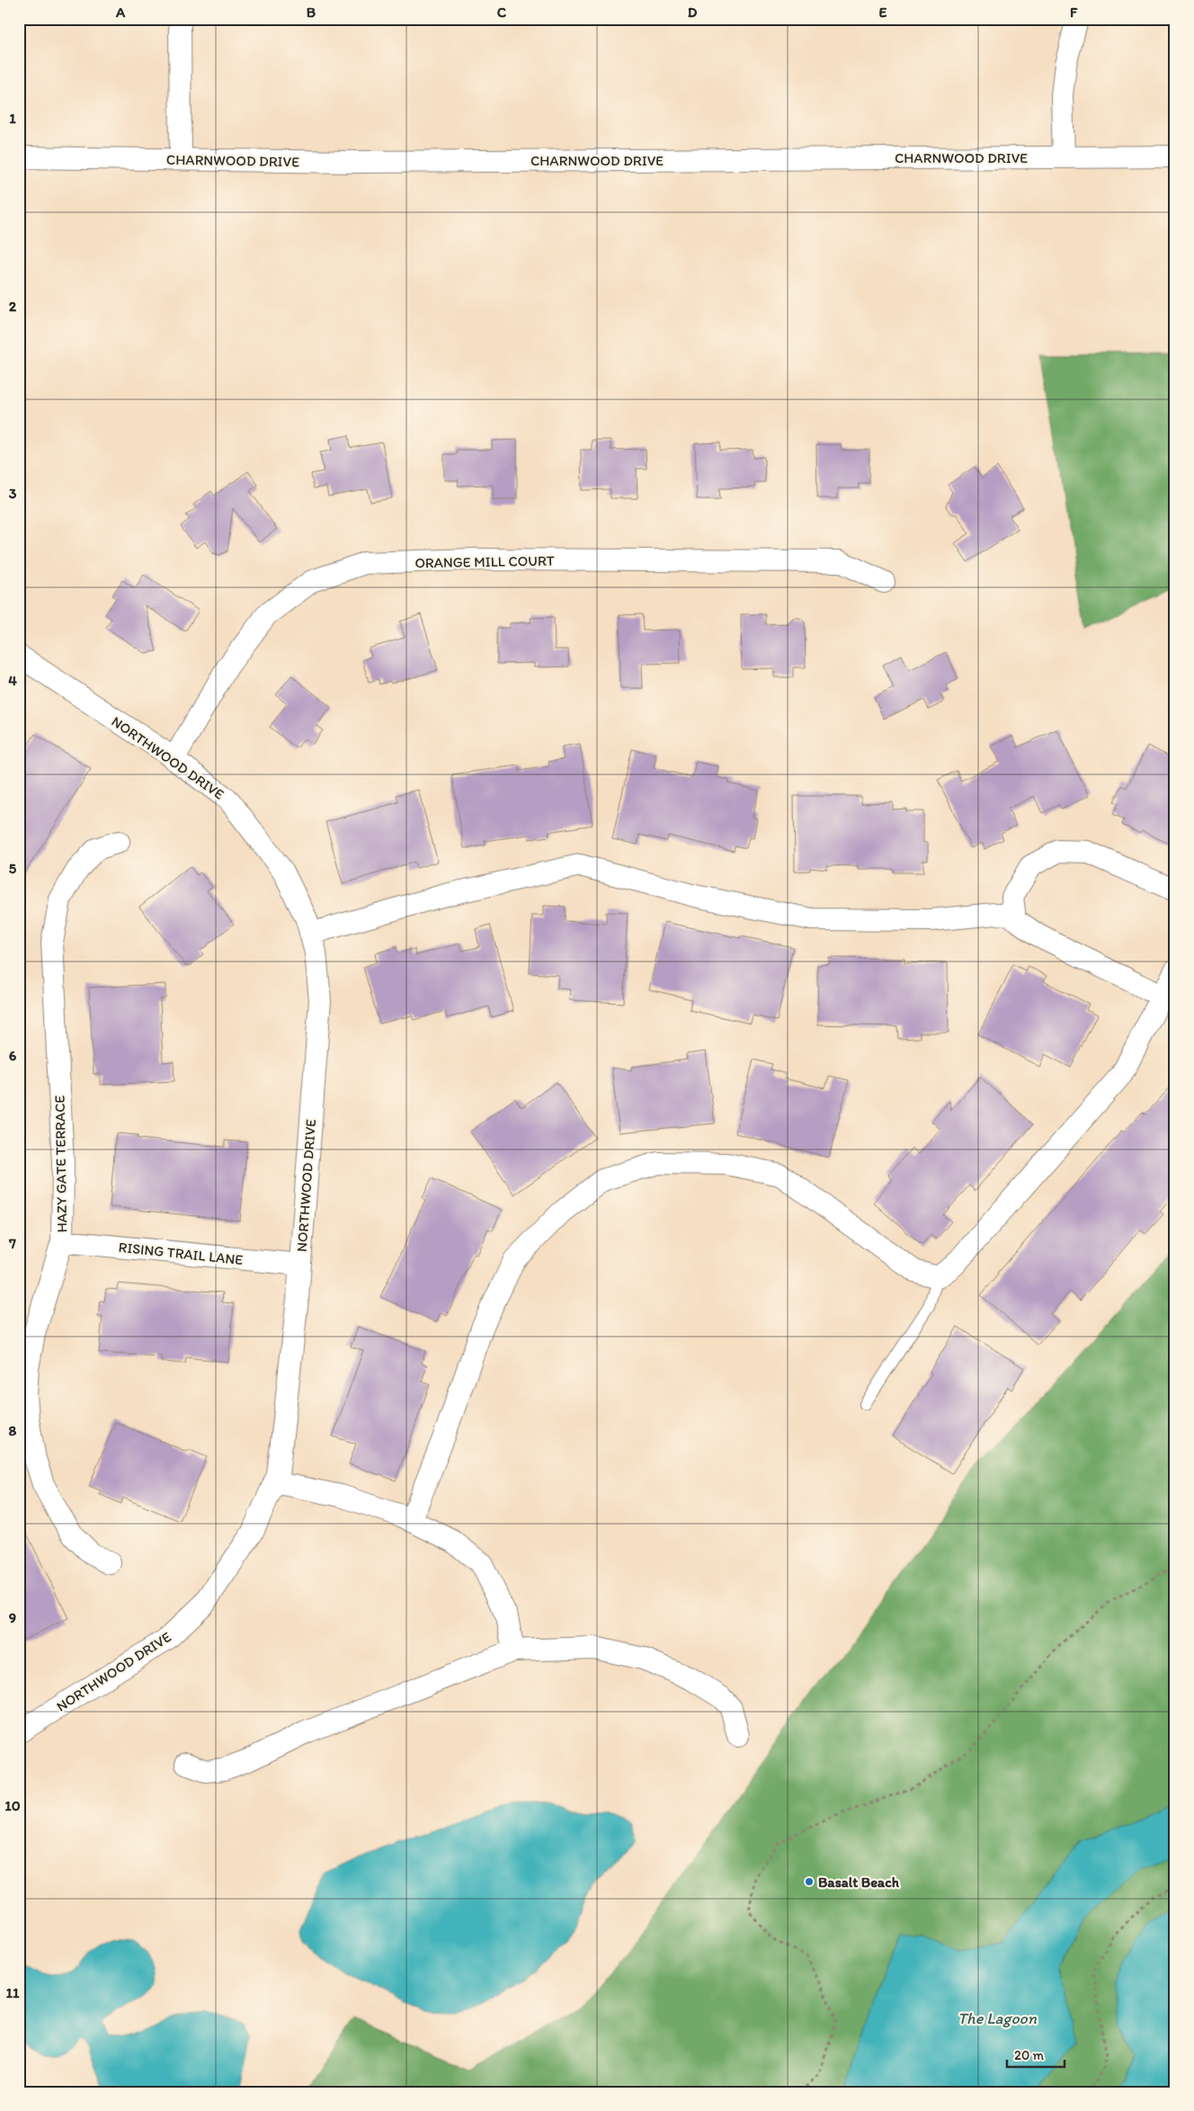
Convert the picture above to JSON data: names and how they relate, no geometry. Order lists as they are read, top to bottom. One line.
{"streets":{"street":["CHARNWOOD DRIVE","ORANGE MILL COURT","NORTHWOOD DRIVE","HAZY GATE TERRACE","RISING TRAIL LANE"]},"crossings":[["ORANGE MILL COURT","NORTHWOOD DRIVE"],["NORTHWOOD DRIVE","RISING TRAIL LANE"],["HAZY GATE TERRACE","RISING TRAIL LANE"]],"water":["The Lagoon"],"places":["Basalt Beach"],"scale_bar":"20 m","grid":{"columns":["A","B","C","D","E","F"],"rows":["1","2","3","4","5","6","7","8","9","10","11"]}}
